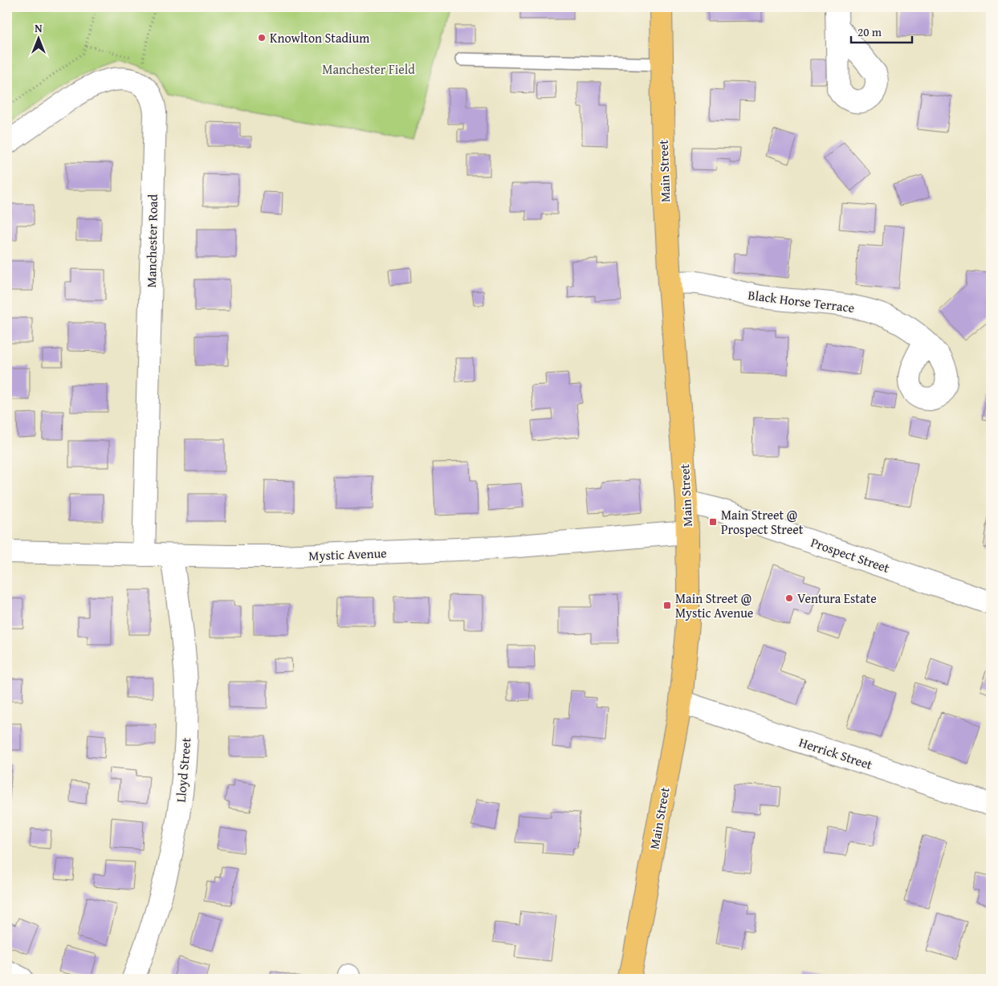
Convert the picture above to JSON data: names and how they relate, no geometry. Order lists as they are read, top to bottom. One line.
{"streets":{"main road":["Main Street"],"street":["Manchester Road","Black Horse Terrace","Mystic Avenue","Prospect Street","Herrick Street","Lloyd Street"]},"crossings":[["Main Street","Black Horse Terrace"],["Main Street","Mystic Avenue"],["Main Street","Prospect Street"],["Main Street","Herrick Street"],["Manchester Road","Mystic Avenue"],["Mystic Avenue","Lloyd Street"]],"parks":["Manchester Field"],"places":{"other":["Knowlton Stadium","Ventura Estate"],"transit":["Main Street @ Prospect Street","Main Street @ Mystic Avenue"]},"scale_bar":"20 m","north":"top"}
